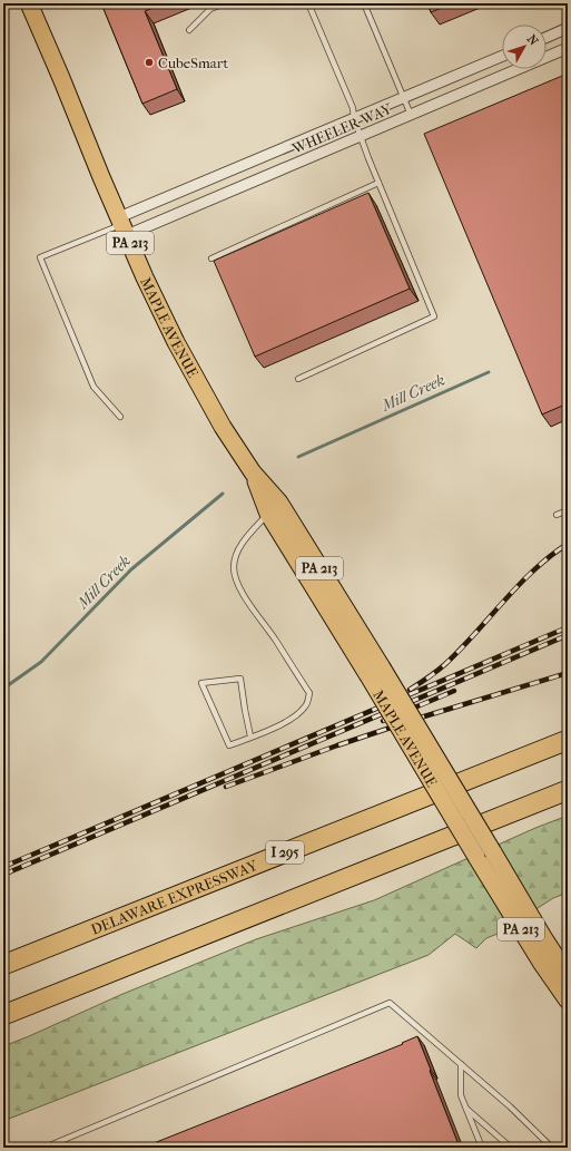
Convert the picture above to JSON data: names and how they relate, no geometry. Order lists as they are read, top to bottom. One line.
{"streets":{"highway":["I 295","DELAWARE EXPRESSWAY"],"main road":["PA 213","MAPLE AVENUE"],"street":["WHEELER WAY"]},"crossings":[["WHEELER WAY","MAPLE AVENUE"]],"water":["Mill Creek"],"places":["CubeSmart"],"north":"top right"}
